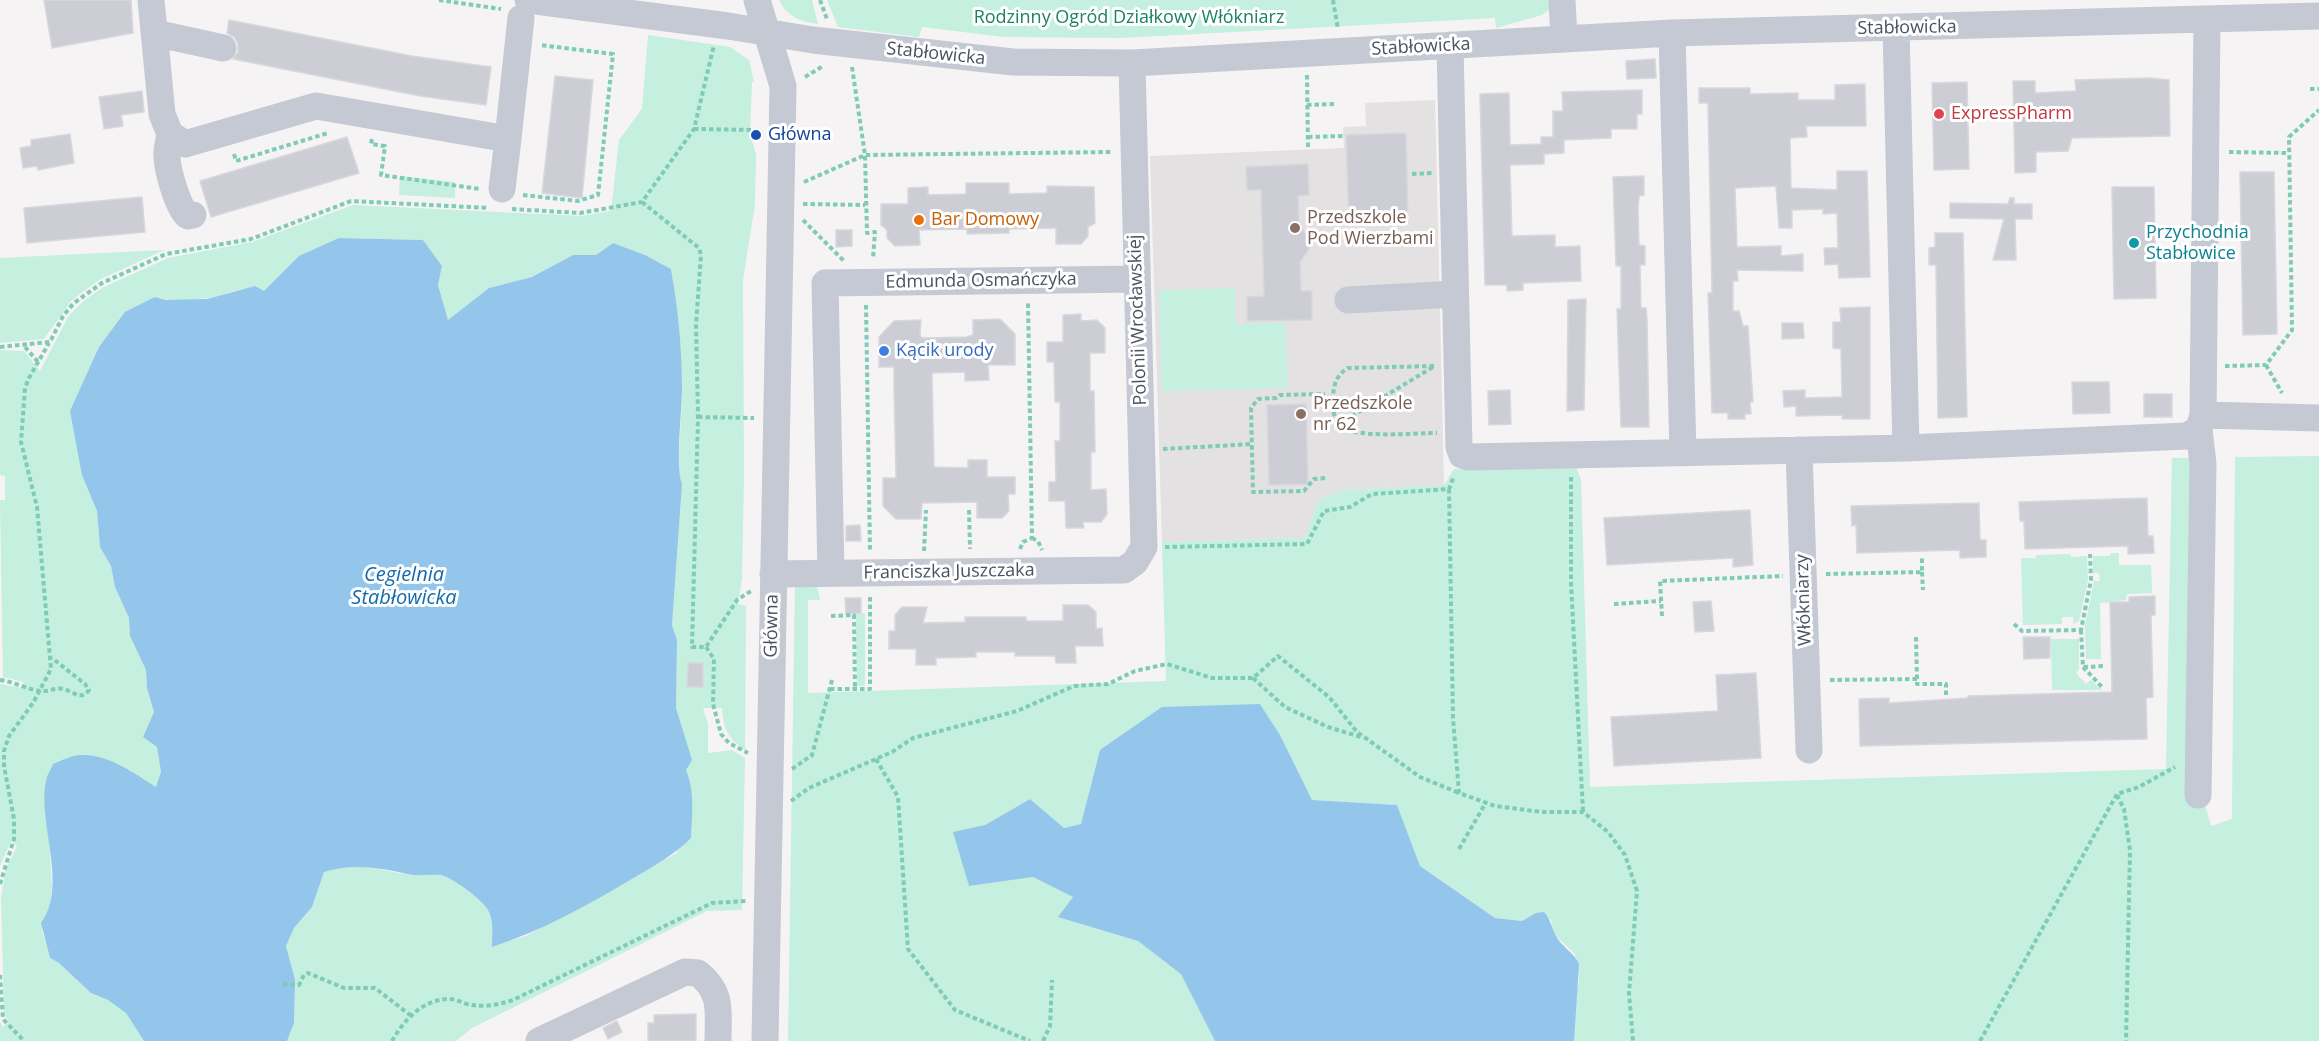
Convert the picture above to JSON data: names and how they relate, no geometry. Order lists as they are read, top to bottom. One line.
{"streets":{"street":["Stabłowicka","Edmunda Osmańczyka","Polonii Wrocławskiej","Franciszka Juszczaka","Włókniarzy","Główna"]},"crossings":[["Stabłowicka","Polonii Wrocławskiej"],["Stabłowicka","Główna"],["Edmunda Osmańczyka","Polonii Wrocławskiej"],["Edmunda Osmańczyka","Franciszka Juszczaka"],["Polonii Wrocławskiej","Franciszka Juszczaka"],["Franciszka Juszczaka","Główna"]],"water":["Cegielnia Stabłowicka"],"parks":["Rodzinny Ogród Działkowy Włókniarz"],"places":["ExpressPharm","Główna","Bar Domowy","Przedszkole Pod Wierzbami","Przychodnia Stabłowice","Kącik urody","Przedszkole nr 62"]}
